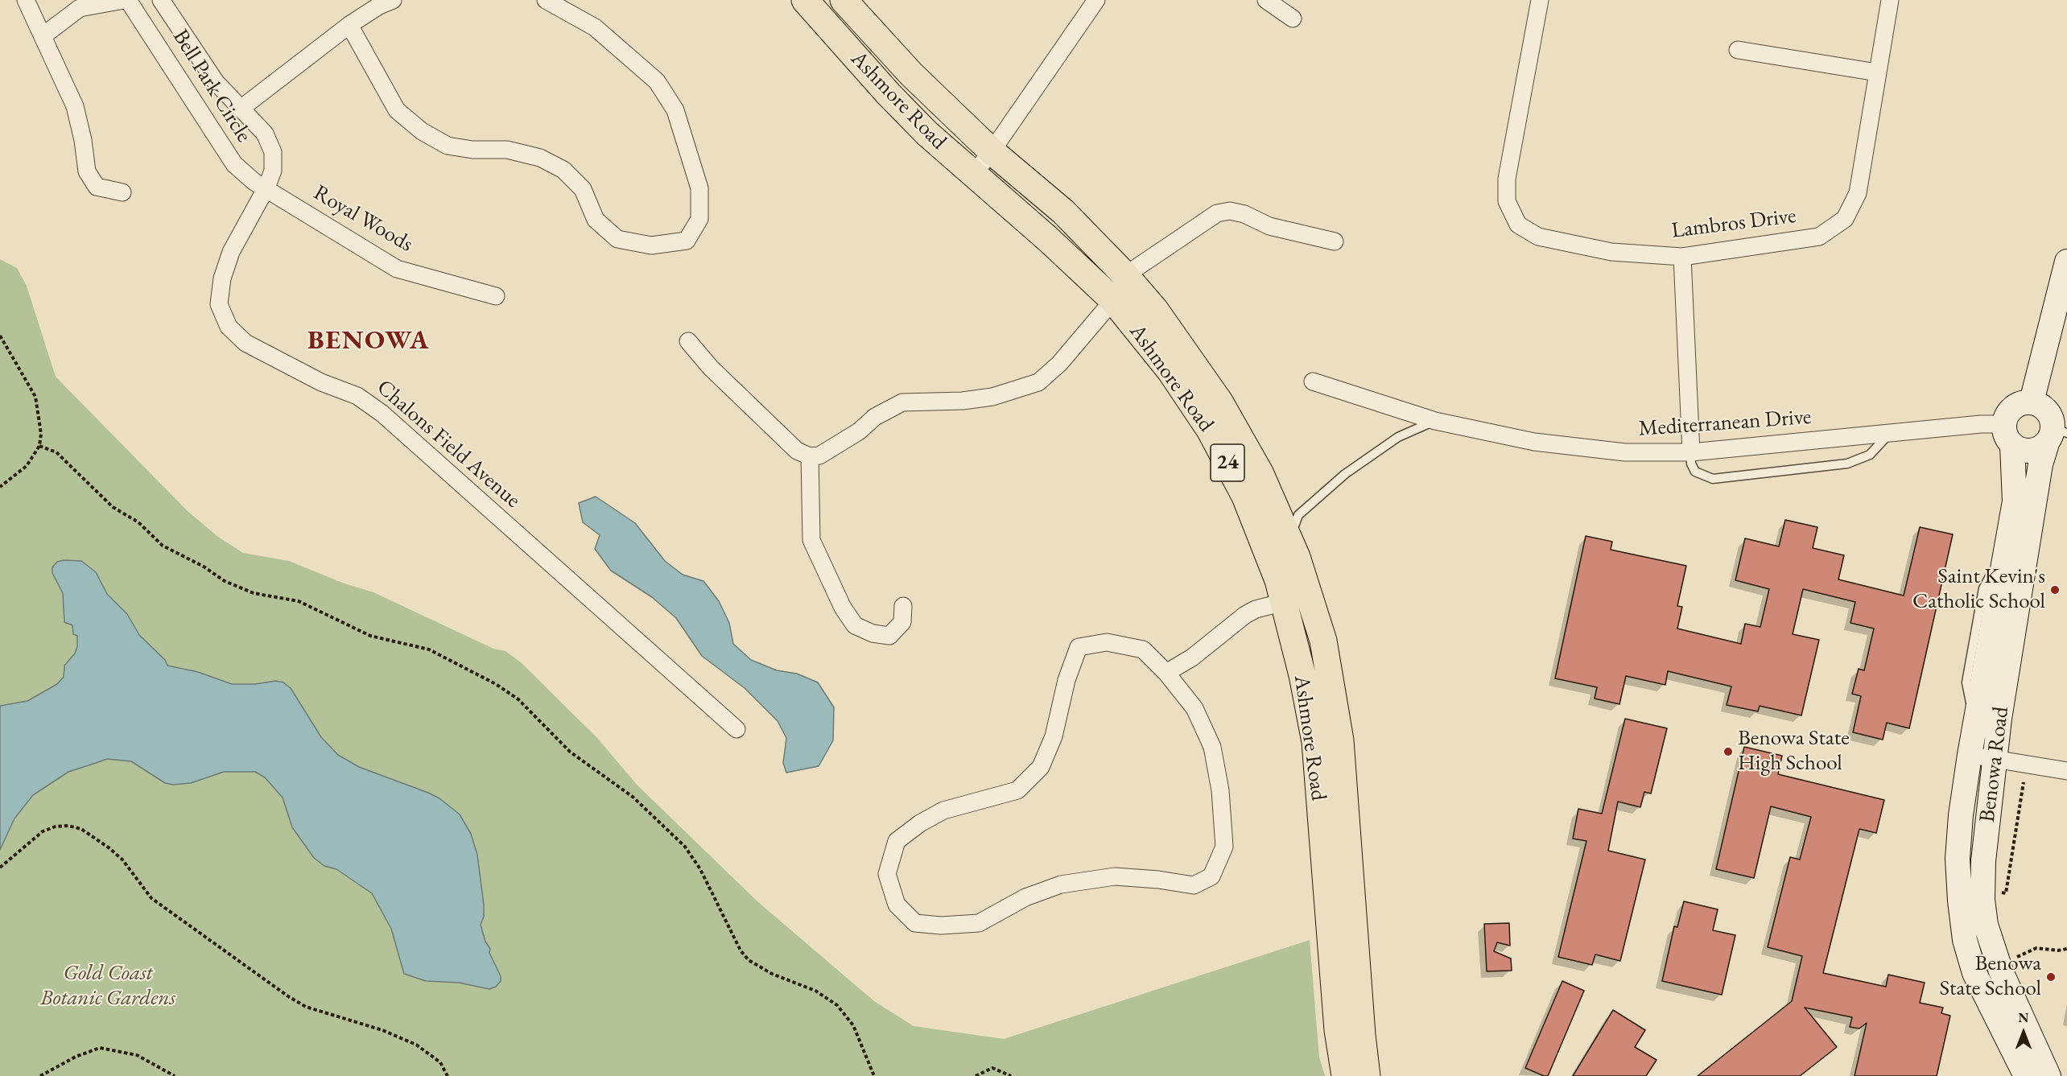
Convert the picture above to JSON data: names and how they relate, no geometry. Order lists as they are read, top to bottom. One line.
{"streets":{"main road":["Ashmore Road","24","Benowa Road"],"street":["Bell Park Circle","Royal Woods","Lambros Drive","Mediterranean Drive","Chalons Field Avenue"]},"crossings":[["Bell Park Circle","Royal Woods"],["Bell Park Circle","Chalons Field Avenue"],["Royal Woods","Chalons Field Avenue"],["Mediterranean Drive","Benowa Road"]],"districts":["BENOWA"],"parks":["Gold Coast Botanic Gardens"],"places":["Saint Kevin's Catholic School","Benowa State High School","Benowa State School"],"north":"top"}
